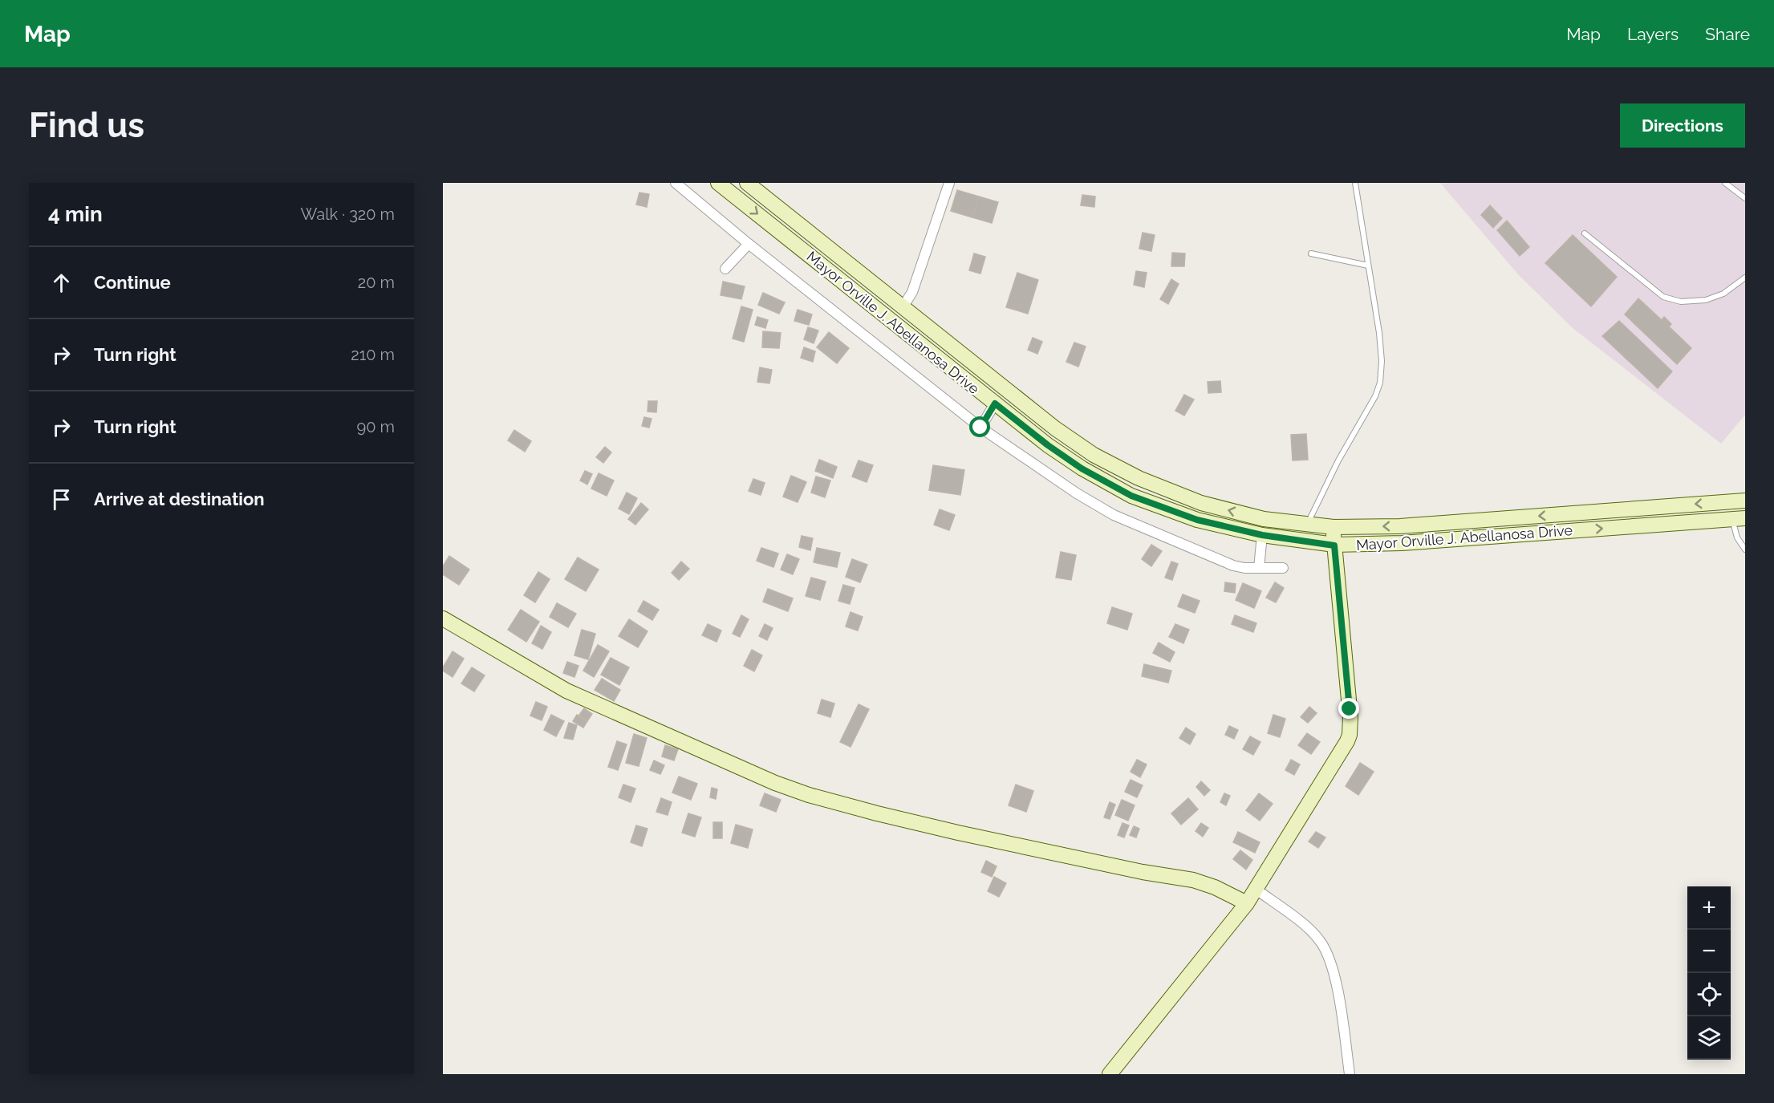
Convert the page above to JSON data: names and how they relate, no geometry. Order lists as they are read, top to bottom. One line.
{"streets":{"main road":["Mayor Orville J. Abellanosa Drive"]},"page":{"header":"Map","nav":["Map","Layers","Share"],"buttons":"Directions","title":"Find us","heading":["4 min","Walk · 320 m"],"list":[["Continue","20 m"],["Turn right","210 m"],["Turn right","90 m"],"Arrive at destination"],"map_buttons":["+","−"]}}
